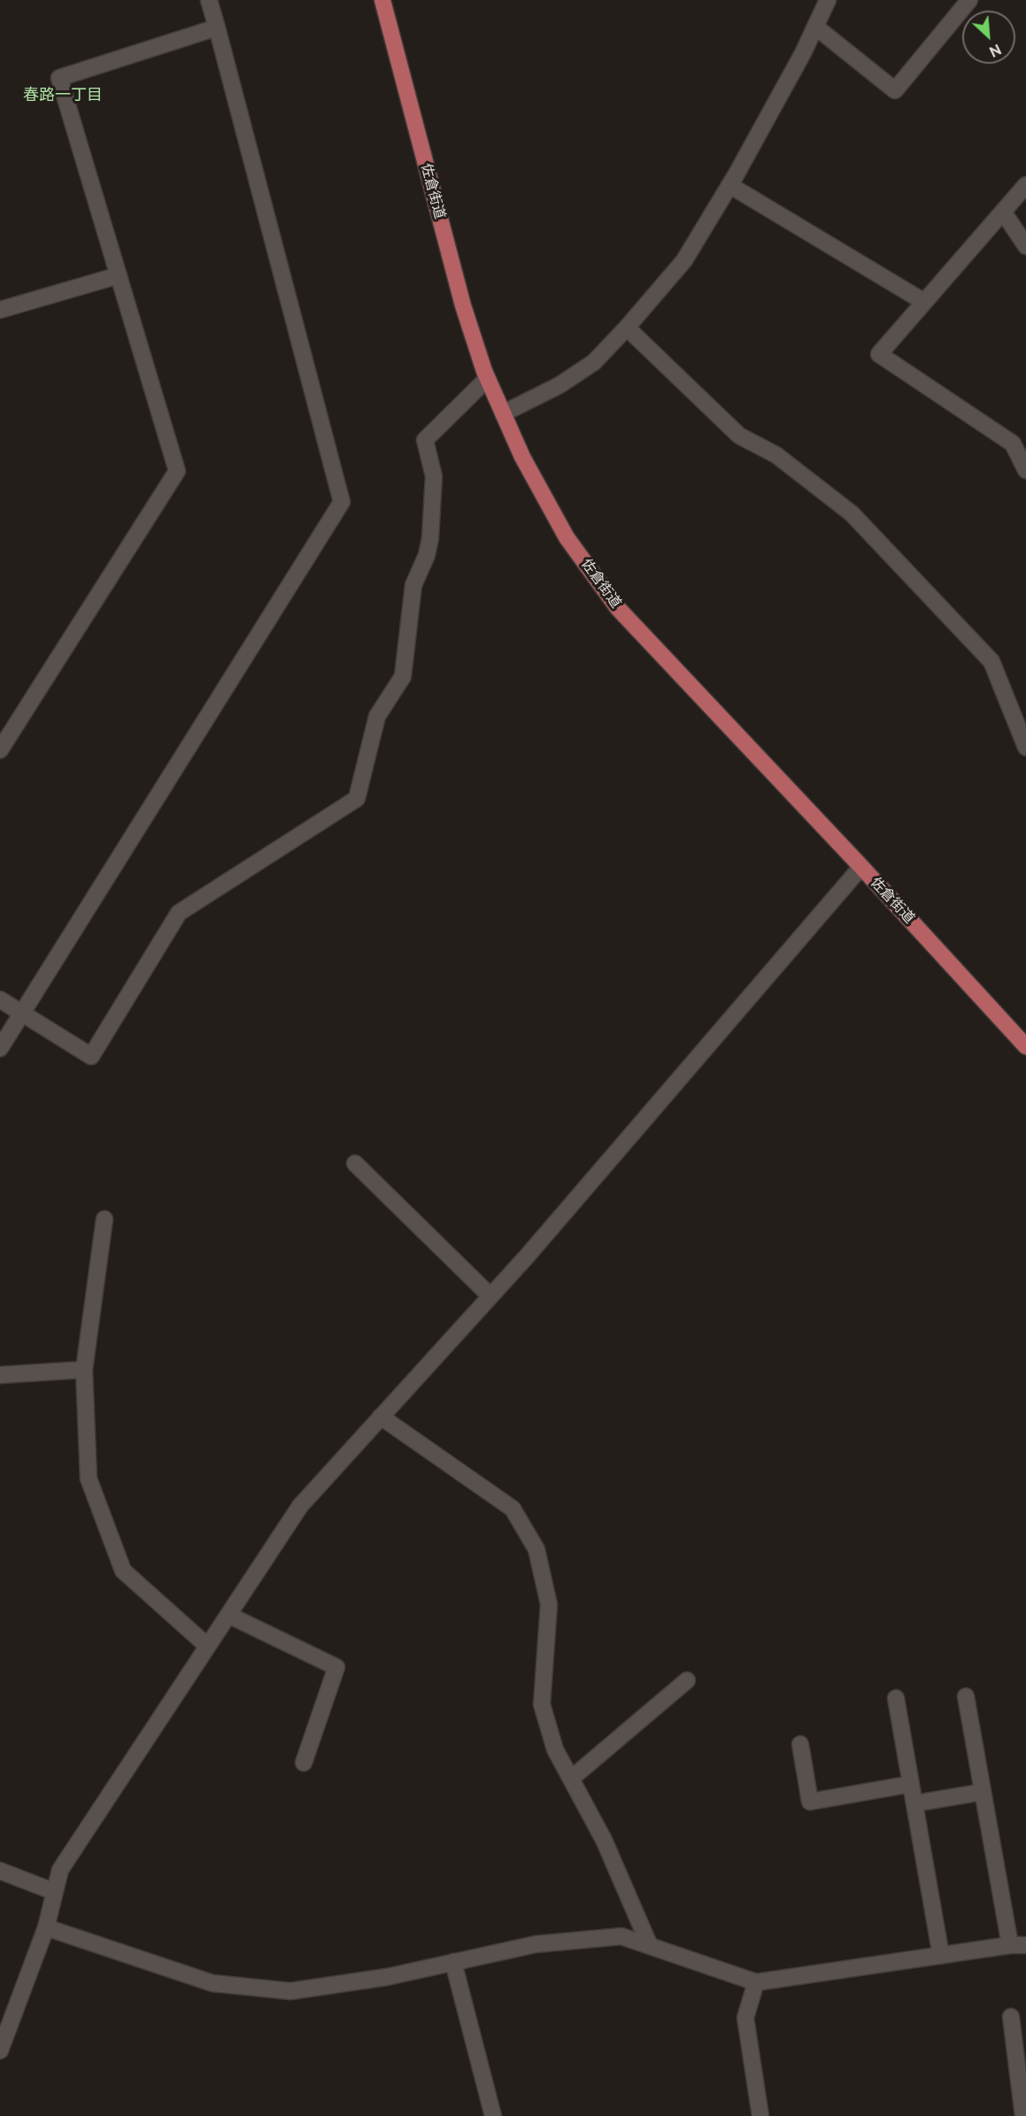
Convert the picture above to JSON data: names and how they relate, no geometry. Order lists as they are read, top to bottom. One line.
{"streets":{"main road":["佐倉街道"]},"districts":["春路一丁目"],"north":"bottom right"}
